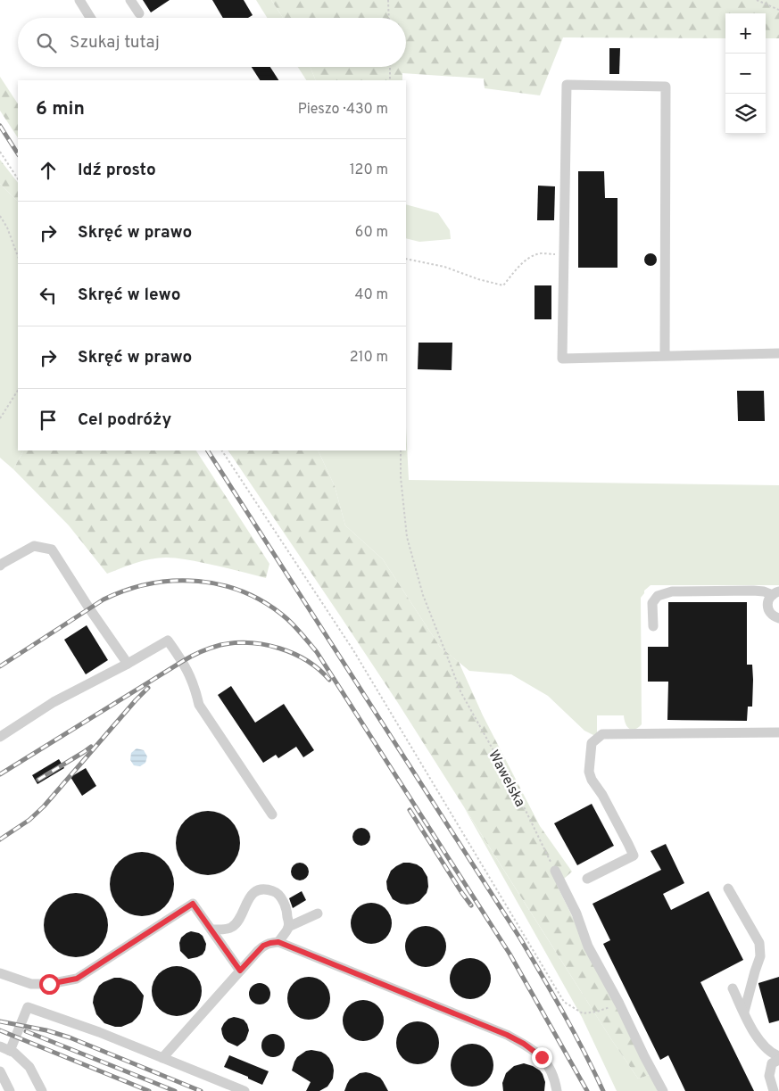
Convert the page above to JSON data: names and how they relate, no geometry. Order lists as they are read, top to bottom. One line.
{"streets":{"path":["Wawelska"]},"page":{"map_buttons":["+","−"],"search":"Szukaj tutaj","heading":["6 min","Pieszo · 430 m"],"list":[["Idź prosto","120 m"],["Skręć w prawo","60 m"],["Skręć w lewo","40 m"],["Skręć w prawo","210 m"],"Cel podróży"]}}
